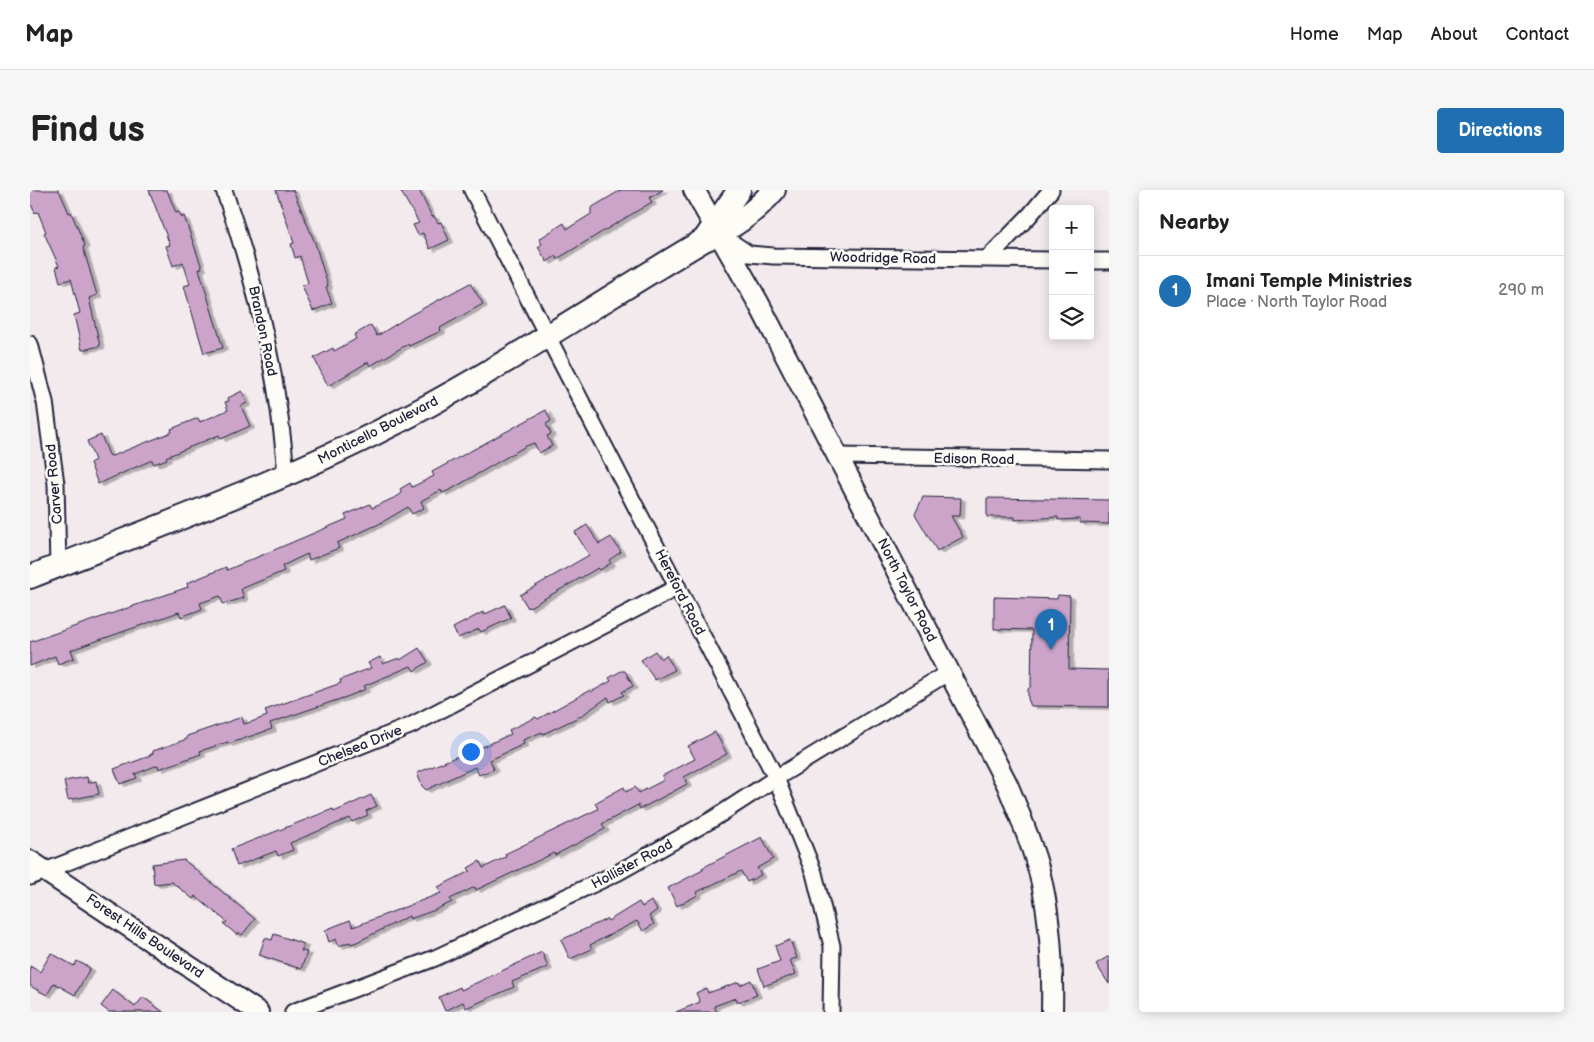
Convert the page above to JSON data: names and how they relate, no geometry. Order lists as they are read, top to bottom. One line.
{"streets":{"main road":["Monticello Boulevard"],"street":["Woodridge Road","Brandon Road","Edison Road","Carver Road","North Taylor Road","Hereford Road","Chelsea Drive","Hollister Road","Forest Hills Boulevard"]},"crossings":[["Woodridge Road","Monticello Boulevard"],["Woodridge Road","North Taylor Road"],["Brandon Road","Monticello Boulevard"],["Monticello Boulevard","Carver Road"],["Monticello Boulevard","North Taylor Road"],["Monticello Boulevard","Hereford Road"],["Edison Road","North Taylor Road"],["North Taylor Road","Hollister Road"],["Hereford Road","Chelsea Drive"],["Hereford Road","Hollister Road"],["Chelsea Drive","Forest Hills Boulevard"]],"page":{"header":"Map","nav":["Home","Map","About","Contact"],"buttons":"Directions","title":"Find us","heading":"Nearby","map_buttons":["+","−"],"list":[{"mark":"1","name":"Imani Temple Ministries","note":"Place · North Taylor Road","value":"290 m"}],"pins":"1"}}
